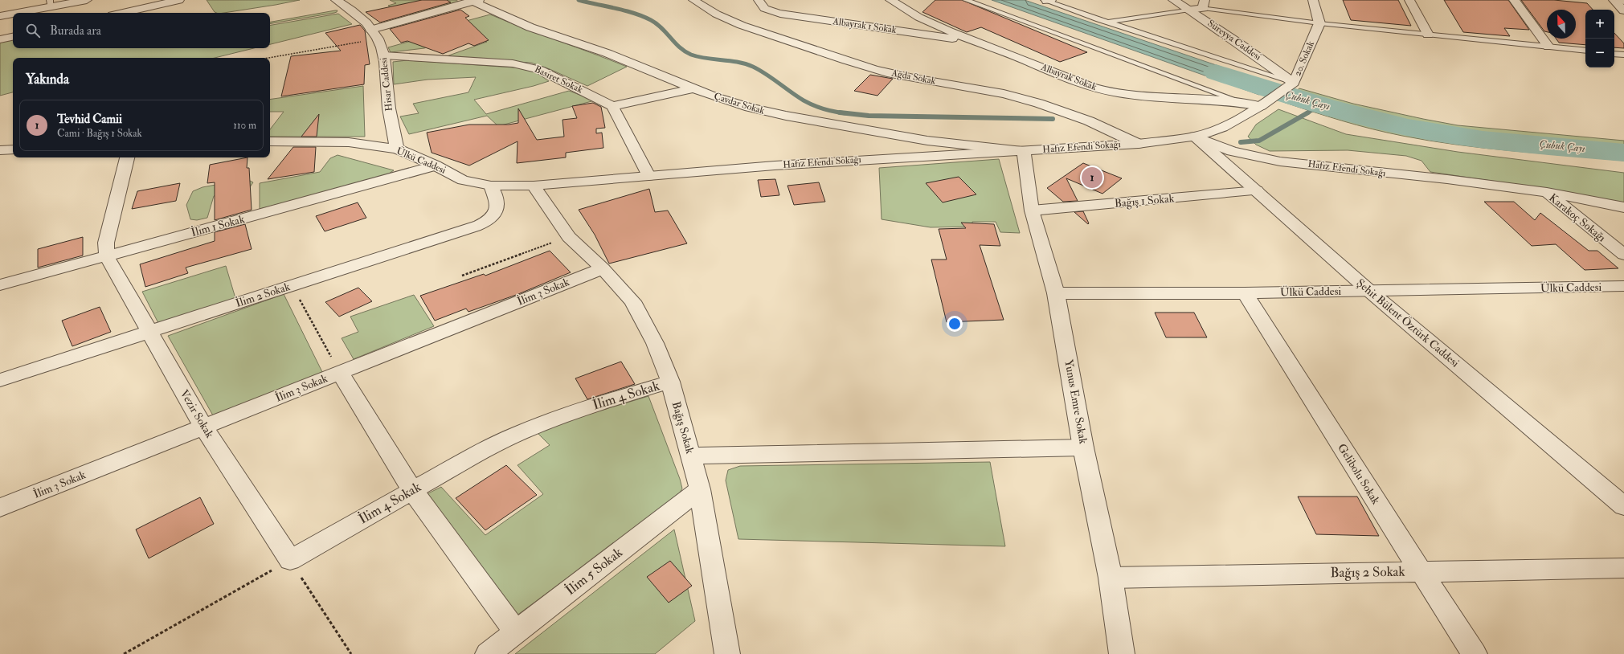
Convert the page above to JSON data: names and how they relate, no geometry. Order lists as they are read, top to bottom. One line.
{"streets":{"street":["Albayrak 1 Sokak","Süreyya Caddesi","20. Sokak","Ağda Sokak","Albayrak Sokak","Basiret Sokak","Hisar Caddesi","Çavdar Sokak","Hafız Efendi Sokağı","Ülkü Caddesi","Bağış 1 Sokak","Karakoç Sokağı","İlim 1 Sokak","İlim 3 Sokak","İlim 2 Sokak","Şehit Bülent Öztürk Caddesi","İlim 4 Sokak","Yunus Emre Sokak","Vezir Sokak","Bağış Sokak","Gelibolu Sokak","İlim 5 Sokak","Bağış 2 Sokak"]},"crossings":[["Albayrak 1 Sokak","Albayrak Sokak"],["Süreyya Caddesi","20. Sokak"],["20. Sokak","Albayrak Sokak"],["20. Sokak","Hafız Efendi Sokağı"],["20. Sokak","Şehit Bülent Öztürk Caddesi"],["Ağda Sokak","Hafız Efendi Sokağı"],["Basiret Sokak","Hisar Caddesi"],["Hisar Caddesi","Ülkü Caddesi"],["Çavdar Sokak","Hafız Efendi Sokağı"],["Çavdar Sokak","Yunus Emre Sokak"],["Hafız Efendi Sokağı","Ülkü Caddesi"],["Hafız Efendi Sokağı","Karakoç Sokağı"],["Hafız Efendi Sokağı","Şehit Bülent Öztürk Caddesi"],["Hafız Efendi Sokağı","Yunus Emre Sokak"],["Hafız Efendi Sokağı","Bağış Sokak"],["Ülkü Caddesi","İlim 1 Sokak"],["Ülkü Caddesi","İlim 2 Sokak"],["Ülkü Caddesi","Şehit Bülent Öztürk Caddesi"],["Ülkü Caddesi","Yunus Emre Sokak"],["Ülkü Caddesi","Bağış Sokak"],["Ülkü Caddesi","Gelibolu Sokak"],["Bağış 1 Sokak","Şehit Bülent Öztürk Caddesi"],["Bağış 1 Sokak","Yunus Emre Sokak"],["İlim 1 Sokak","Vezir Sokak"],["İlim 3 Sokak","Vezir Sokak"],["İlim 3 Sokak","Bağış Sokak"],["İlim 2 Sokak","Vezir Sokak"],["İlim 4 Sokak","Vezir Sokak"],["İlim 4 Sokak","Bağış Sokak"],["Yunus Emre Sokak","Bağış 2 Sokak"],["Bağış Sokak","İlim 5 Sokak"],["Gelibolu Sokak","Bağış 2 Sokak"]],"water":["Çubuk Çayı"],"north":"top","page":{"map_buttons":["+","−"],"search":"Burada ara","heading":"Yakında","list":[{"mark":"1","name":"Tevhid Camii","note":"Cami · Bağış 1 Sokak","value":"110 m"}],"pins":"1"}}
